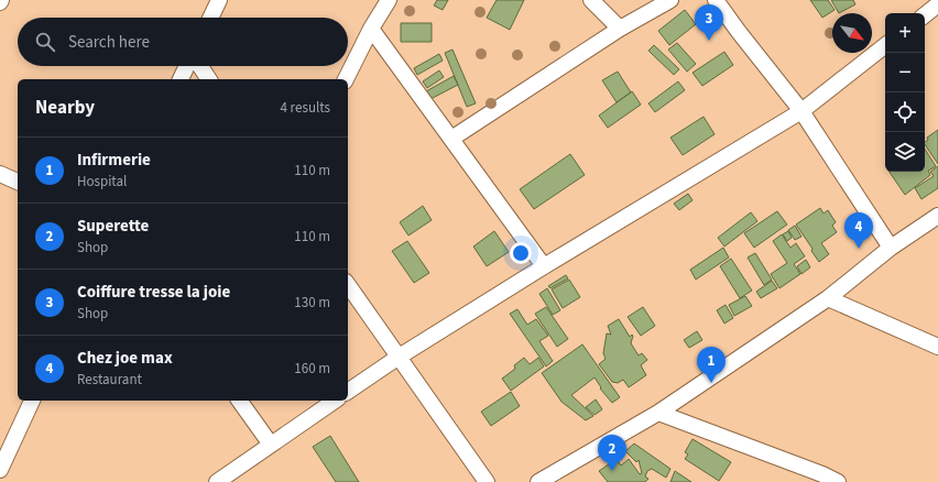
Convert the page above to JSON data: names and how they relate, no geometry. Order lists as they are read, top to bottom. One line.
{"north":"bottom right","page":{"pins":["3","4","1","2"],"map_buttons":["+","−"],"search":"Search here","heading":["Nearby","4 results"],"list":[{"mark":"1","name":"Infirmerie","note":"Hospital","value":"110 m"},{"mark":"2","name":"Superette","note":"Shop","value":"110 m"},{"mark":"3","name":"Coiffure tresse la joie","note":"Shop","value":"130 m"},{"mark":"4","name":"Chez joe max","note":"Restaurant","value":"160 m"}]}}
